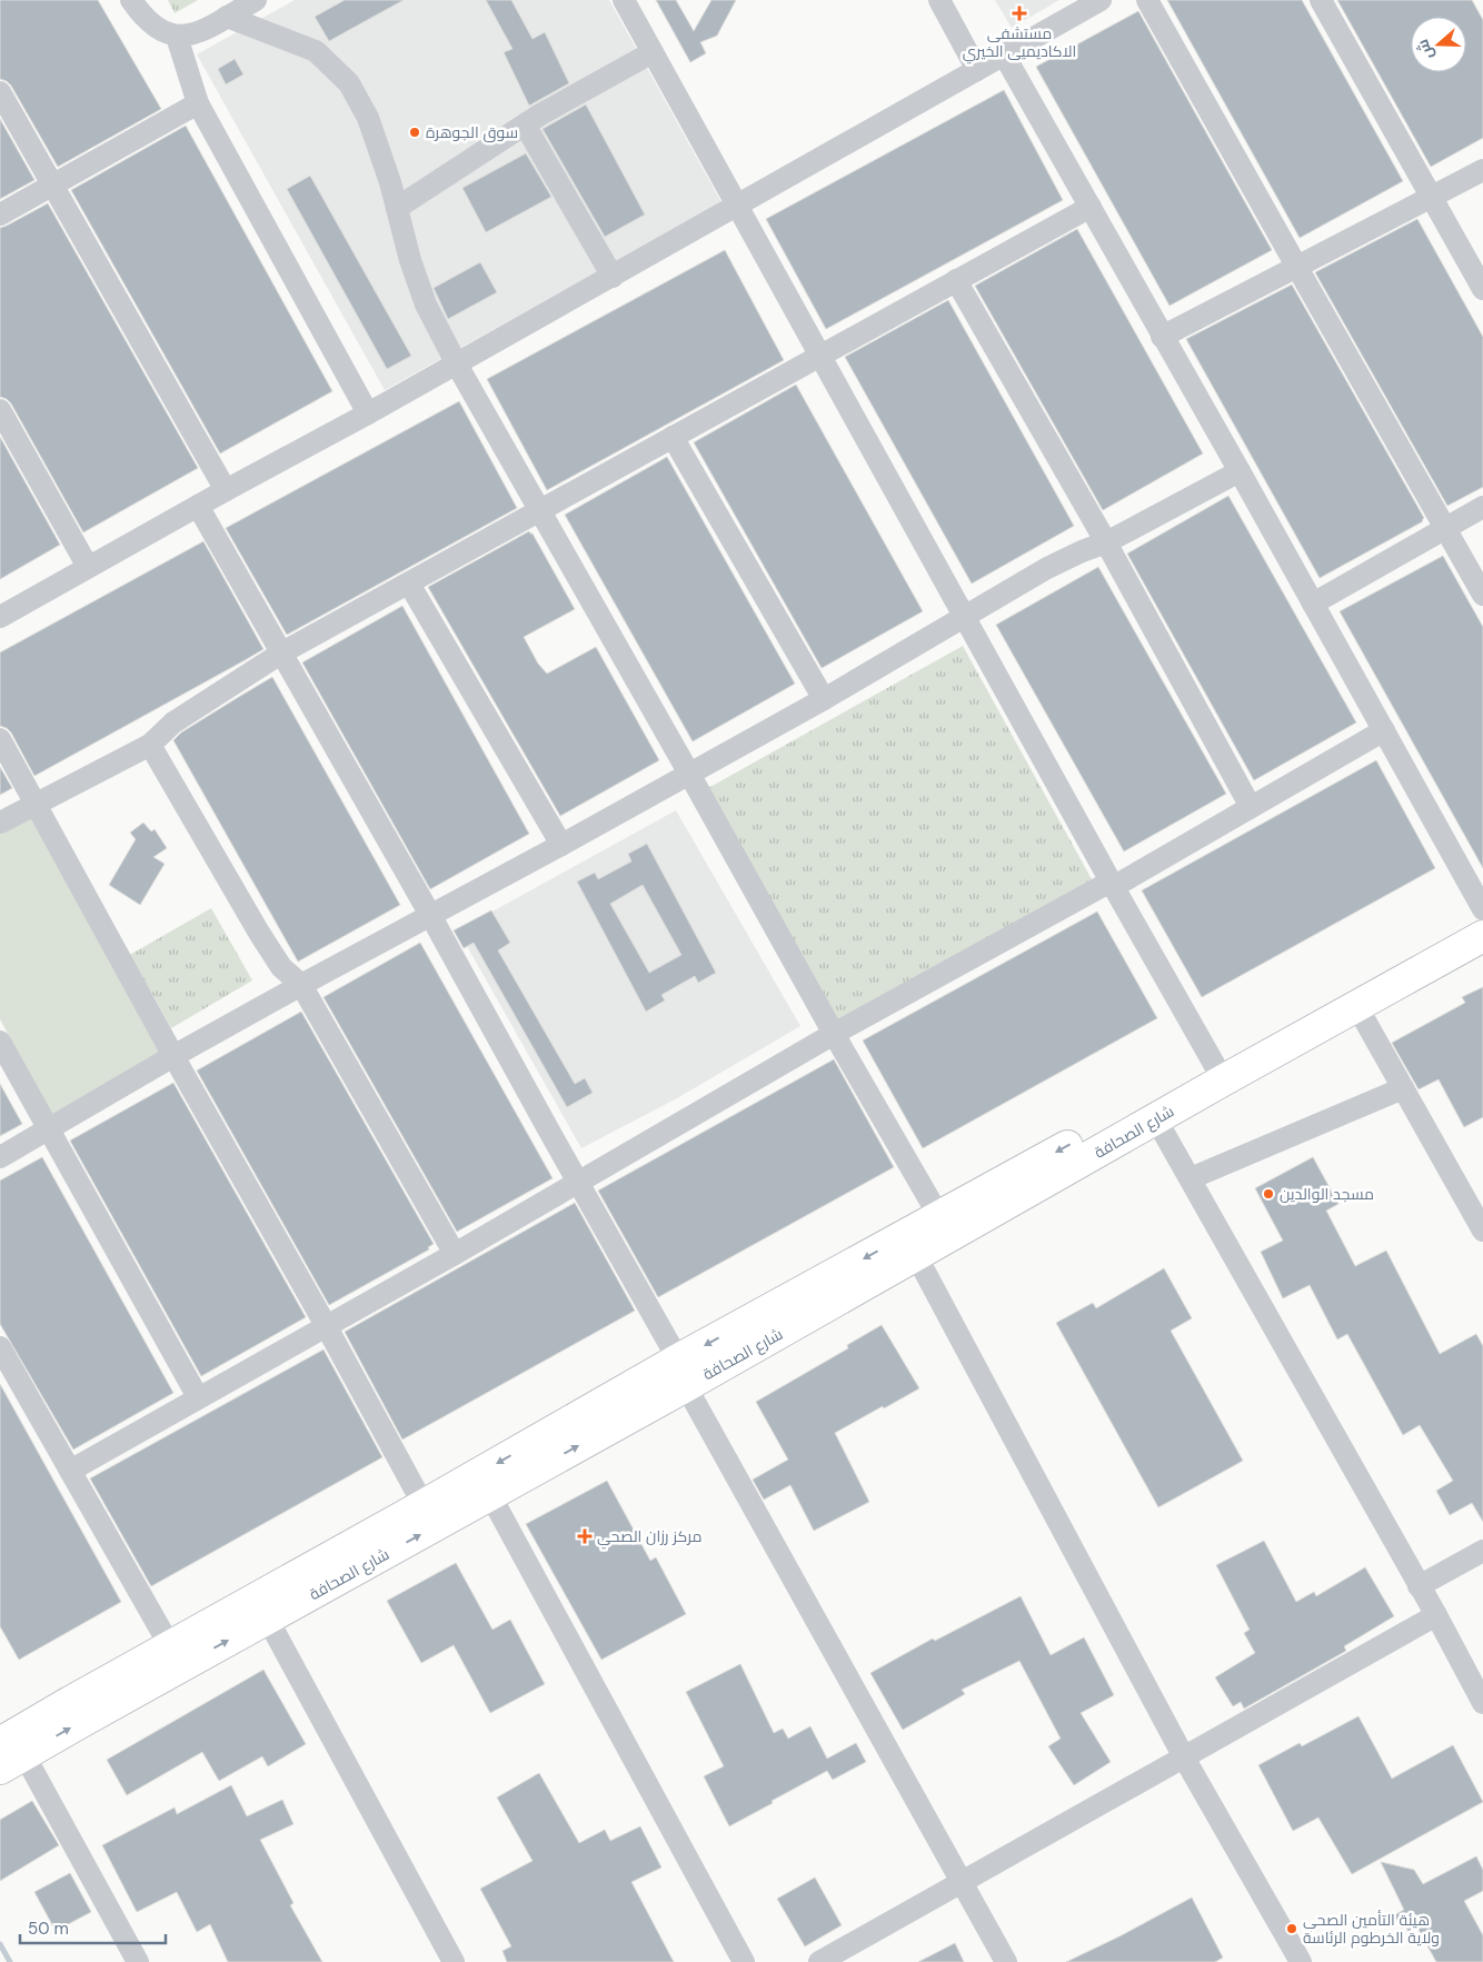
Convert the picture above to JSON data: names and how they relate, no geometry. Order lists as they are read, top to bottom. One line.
{"streets":{"main road":["شارع الصحافة"]},"places":{"health":["مستشفى الاكاديميى الخيري","مركز رزان الصحي"],"other":["سوق الجوهرة","مسجد الوالدين","هيئة التأمين الصحي ولاية الخرطوم الرئاسة"]},"scale_bar":"50 m","north":"left"}
